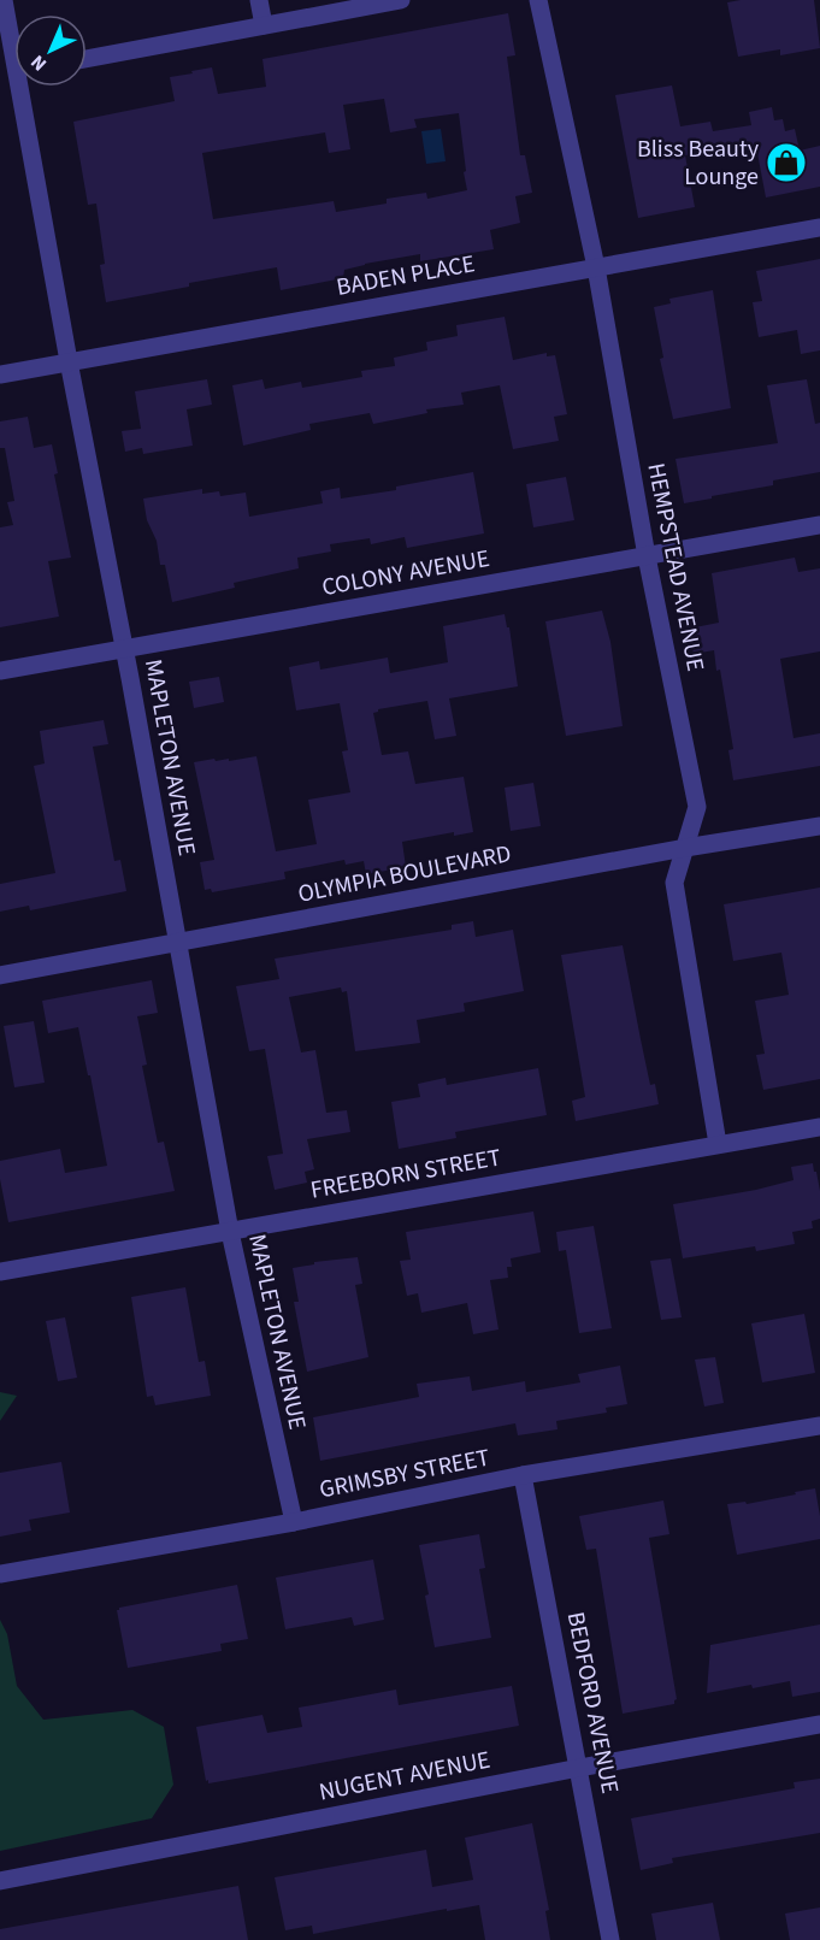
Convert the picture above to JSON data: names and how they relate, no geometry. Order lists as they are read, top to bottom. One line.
{"streets":{"street":["BADEN PLACE","HEMPSTEAD AVENUE","COLONY AVENUE","MAPLETON AVENUE","OLYMPIA BOULEVARD","FREEBORN STREET","GRIMSBY STREET","BEDFORD AVENUE","NUGENT AVENUE"]},"crossings":[["BADEN PLACE","HEMPSTEAD AVENUE"],["BADEN PLACE","MAPLETON AVENUE"],["HEMPSTEAD AVENUE","COLONY AVENUE"],["HEMPSTEAD AVENUE","OLYMPIA BOULEVARD"],["HEMPSTEAD AVENUE","FREEBORN STREET"],["COLONY AVENUE","MAPLETON AVENUE"],["MAPLETON AVENUE","OLYMPIA BOULEVARD"],["MAPLETON AVENUE","FREEBORN STREET"],["MAPLETON AVENUE","GRIMSBY STREET"],["GRIMSBY STREET","BEDFORD AVENUE"],["BEDFORD AVENUE","NUGENT AVENUE"]],"places":{"shop":["Bliss Beauty Lounge"]},"north":"bottom left"}
